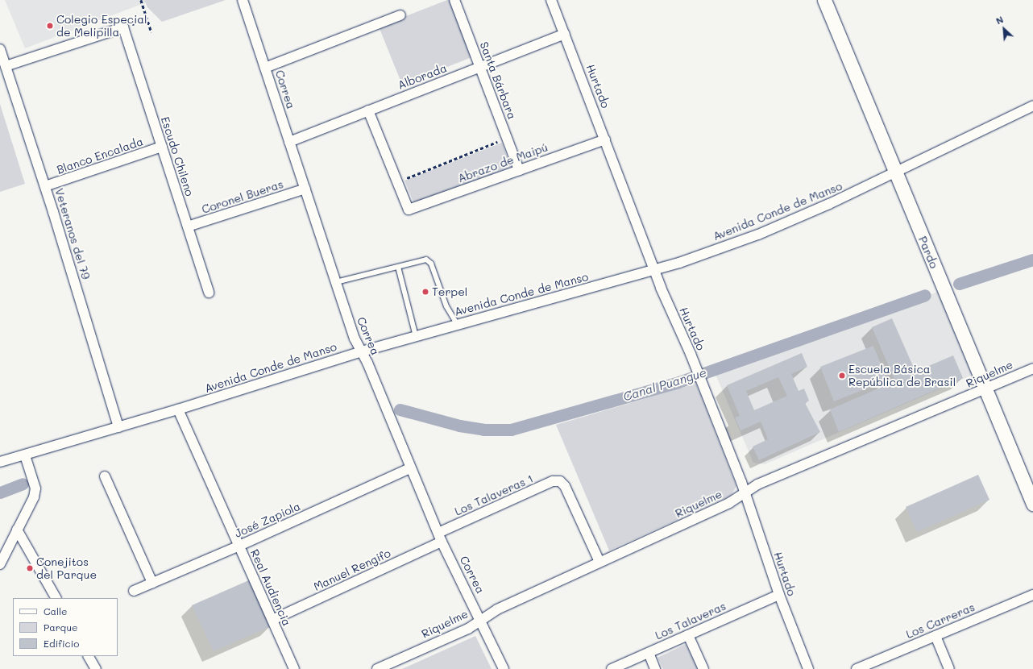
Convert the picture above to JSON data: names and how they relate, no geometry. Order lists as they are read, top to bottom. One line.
{"streets":{"street":["Alborada","Santa Bárbara","Hurtado","Correa","Blanco Encalada","Escudo Chileno","Abrazo de Maipú","Coronel Bueras","Avenida Conde de Manso","Veteranos del 79","Pardo","Riquelme","Los Talaveras 1","José Zapiola","Manuel Rengifo","Real Audiencia","Los Talaveras","Los Carreras"]},"crossings":[["Alborada","Santa Bárbara"],["Alborada","Hurtado"],["Alborada","Correa"],["Santa Bárbara","Abrazo de Maipú"],["Hurtado","Abrazo de Maipú"],["Hurtado","Avenida Conde de Manso"],["Hurtado","Riquelme"],["Hurtado","Los Talaveras"],["Correa","Coronel Bueras"],["Correa","Avenida Conde de Manso"],["Correa","Riquelme"],["Correa","Los Talaveras 1"],["Correa","José Zapiola"],["Correa","Manuel Rengifo"],["Blanco Encalada","Escudo Chileno"],["Blanco Encalada","Veteranos del 79"],["Escudo Chileno","Coronel Bueras"],["Avenida Conde de Manso","Veteranos del 79"],["Avenida Conde de Manso","Pardo"],["Avenida Conde de Manso","Real Audiencia"],["Pardo","Riquelme"],["Riquelme","Los Talaveras 1"],["Los Talaveras 1","Manuel Rengifo"],["José Zapiola","Real Audiencia"],["Manuel Rengifo","Real Audiencia"]],"water":["Canal Puangue"],"places":["Colegio Especial de Melipilla","Terpel","Escuela Básica República de Brasil","Conejitos del Parque"],"legend":["Calle","Parque","Edificio"],"north":"top left"}
